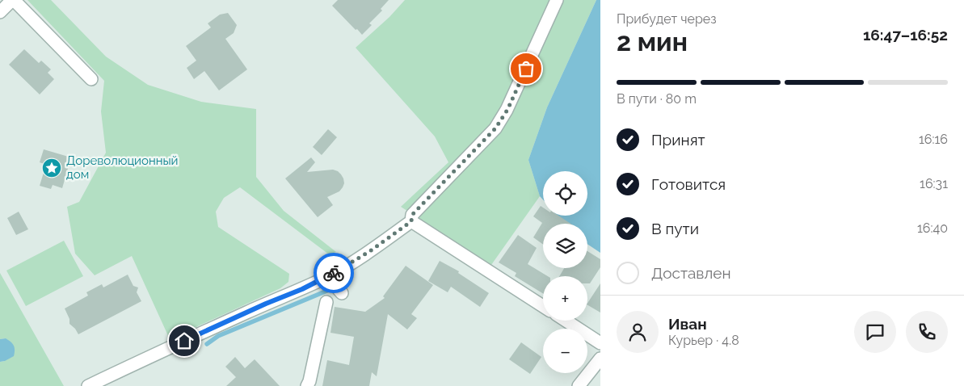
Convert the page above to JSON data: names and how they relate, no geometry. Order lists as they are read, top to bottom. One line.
{"places":{"place":["Дореволюционный дом"]},"page":{"heading":["2 мин","Прибудет через","16:47–16:52"],"panel":["Иван","Курьер · 4.8"],"bar":"В пути · 80 m","list":[["Принят","16:16"],["Готовится","16:31"],["В пути","16:40"],"Доставлен"],"map_buttons":["+","−"]}}
